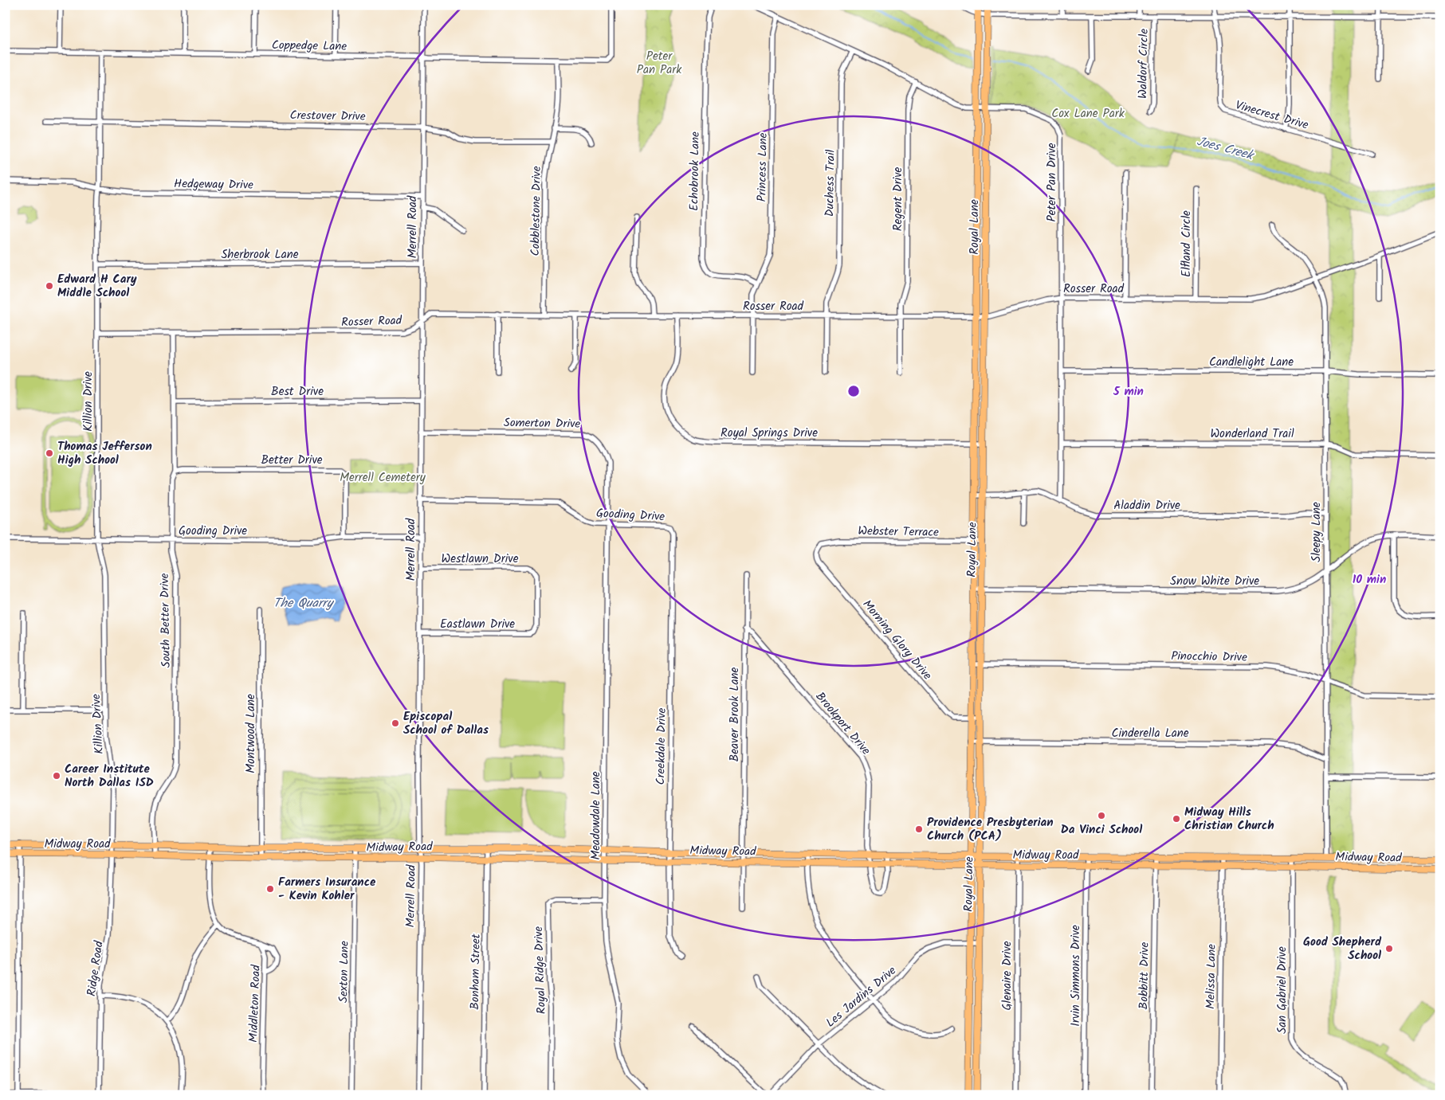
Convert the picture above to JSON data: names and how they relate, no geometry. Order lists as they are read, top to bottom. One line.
{"streets":{"main road":["Royal Lane","Midway Road"],"street":["Coppedge Lane","Waldorf Circle","Vinecrest Drive","Crestover Drive","Princess Lane","Echobrook Lane","Peter Pan Drive","Duchess Trail","Hedgeway Drive","Regent Drive","Cobblestone Drive","Merrell Road","Elfland Circle","Sherbrook Lane","Rosser Road","Candlelight Lane","Best Drive","Killion Drive","Somerton Drive","Royal Springs Drive","Wonderland Trail","Better Drive","Aladdin Drive","Gooding Drive","Webster Terrace","Sleepy Lane","Westlawn Drive","Snow White Drive","South Better Drive","Eastlawn Drive","Morning Glory Drive","Pinocchio Drive","Beaver Brook Lane","Brookport Drive","Cinderella Lane","Montwood Lane","Creekdale Drive","Meadowdale Lane","Ridge Road","Royal Ridge Drive","Sexton Lane","Bonham Street","Glenaire Drive","Irvin Simmons Drive","Bobbitt Drive","Melissa Lane","San Gabriel Drive","Les Jardins Drive","Middleton Road"]},"crossings":[["Coppedge Lane","Cobblestone Drive"],["Coppedge Lane","Merrell Road"],["Coppedge Lane","Killion Drive"],["Crestover Drive","Cobblestone Drive"],["Crestover Drive","Merrell Road"],["Crestover Drive","Killion Drive"],["Princess Lane","Echobrook Lane"],["Princess Lane","Peter Pan Drive"],["Princess Lane","Rosser Road"],["Peter Pan Drive","Duchess Trail"],["Peter Pan Drive","Regent Drive"],["Peter Pan Drive","Royal Lane"],["Peter Pan Drive","Rosser Road"],["Peter Pan Drive","Candlelight Lane"],["Peter Pan Drive","Wonderland Trail"],["Peter Pan Drive","Aladdin Drive"],["Duchess Trail","Rosser Road"],["Hedgeway Drive","Merrell Road"],["Hedgeway Drive","Killion Drive"],["Regent Drive","Rosser Road"],["Cobblestone Drive","Rosser Road"],["Merrell Road","Sherbrook Lane"],["Merrell Road","Rosser Road"],["Merrell Road","Best Drive"],["Merrell Road","Somerton Drive"],["Merrell Road","Gooding Drive"],["Merrell Road","Westlawn Drive"],["Merrell Road","Eastlawn Drive"],["Merrell Road","Midway Road"],["Royal Lane","Rosser Road"],["Royal Lane","Royal Springs Drive"],["Royal Lane","Aladdin Drive"],["Royal Lane","Webster Terrace"],["Royal Lane","Snow White Drive"],["Royal Lane","Morning Glory Drive"],["Royal Lane","Pinocchio Drive"],["Royal Lane","Cinderella Lane"],["Royal Lane","Midway Road"],["Royal Lane","Les Jardins Drive"],["Elfland Circle","Rosser Road"],["Sherbrook Lane","Killion Drive"],["Rosser Road","Killion Drive"],["Rosser Road","Royal Springs Drive"],["Rosser Road","Sleepy Lane"],["Rosser Road","South Better Drive"],["Candlelight Lane","Sleepy Lane"],["Best Drive","South Better Drive"],["Killion Drive","Gooding Drive"],["Killion Drive","Midway Road"],["Killion Drive","Ridge Road"],["Somerton Drive","Gooding Drive"],["Somerton Drive","Meadowdale Lane"],["Wonderland Trail","Sleepy Lane"],["Better Drive","Gooding Drive"],["Better Drive","South Better Drive"],["Aladdin Drive","Sleepy Lane"],["Gooding Drive","South Better Drive"],["Gooding Drive","Creekdale Drive"],["Gooding Drive","Meadowdale Lane"],["Webster Terrace","Morning Glory Drive"],["Sleepy Lane","Snow White Drive"],["Sleepy Lane","Pinocchio Drive"],["Sleepy Lane","Cinderella Lane"],["Sleepy Lane","Midway Road"],["Westlawn Drive","Eastlawn Drive"],["South Better Drive","Midway Road"],["Beaver Brook Lane","Brookport Drive"],["Beaver Brook Lane","Midway Road"],["Brookport Drive","Midway Road"],["Montwood Lane","Midway Road"],["Creekdale Drive","Midway Road"],["Meadowdale Lane","Midway Road"],["Meadowdale Lane","Royal Ridge Drive"],["Midway Road","Ridge Road"],["Midway Road","Sexton Lane"],["Midway Road","Bonham Street"],["Midway Road","Glenaire Drive"],["Midway Road","Irvin Simmons Drive"],["Midway Road","Bobbitt Drive"],["Midway Road","Melissa Lane"],["Midway Road","San Gabriel Drive"]],"water":["Joes Creek","The Quarry"],"parks":["Peter Pan Park","Cox Lane Park","Merrell Cemetery"],"places":["Edward H Cary Middle School","Thomas Jefferson High School","Episcopal School of Dallas","Career Institute North Dallas ISD","Da Vinci School","Midway Hills Christian Church","Providence Presbyterian Church (PCA)","Farmers Insurance - Kevin Kohler","Good Shepherd School"],"rings":["5 min","10 min"]}
